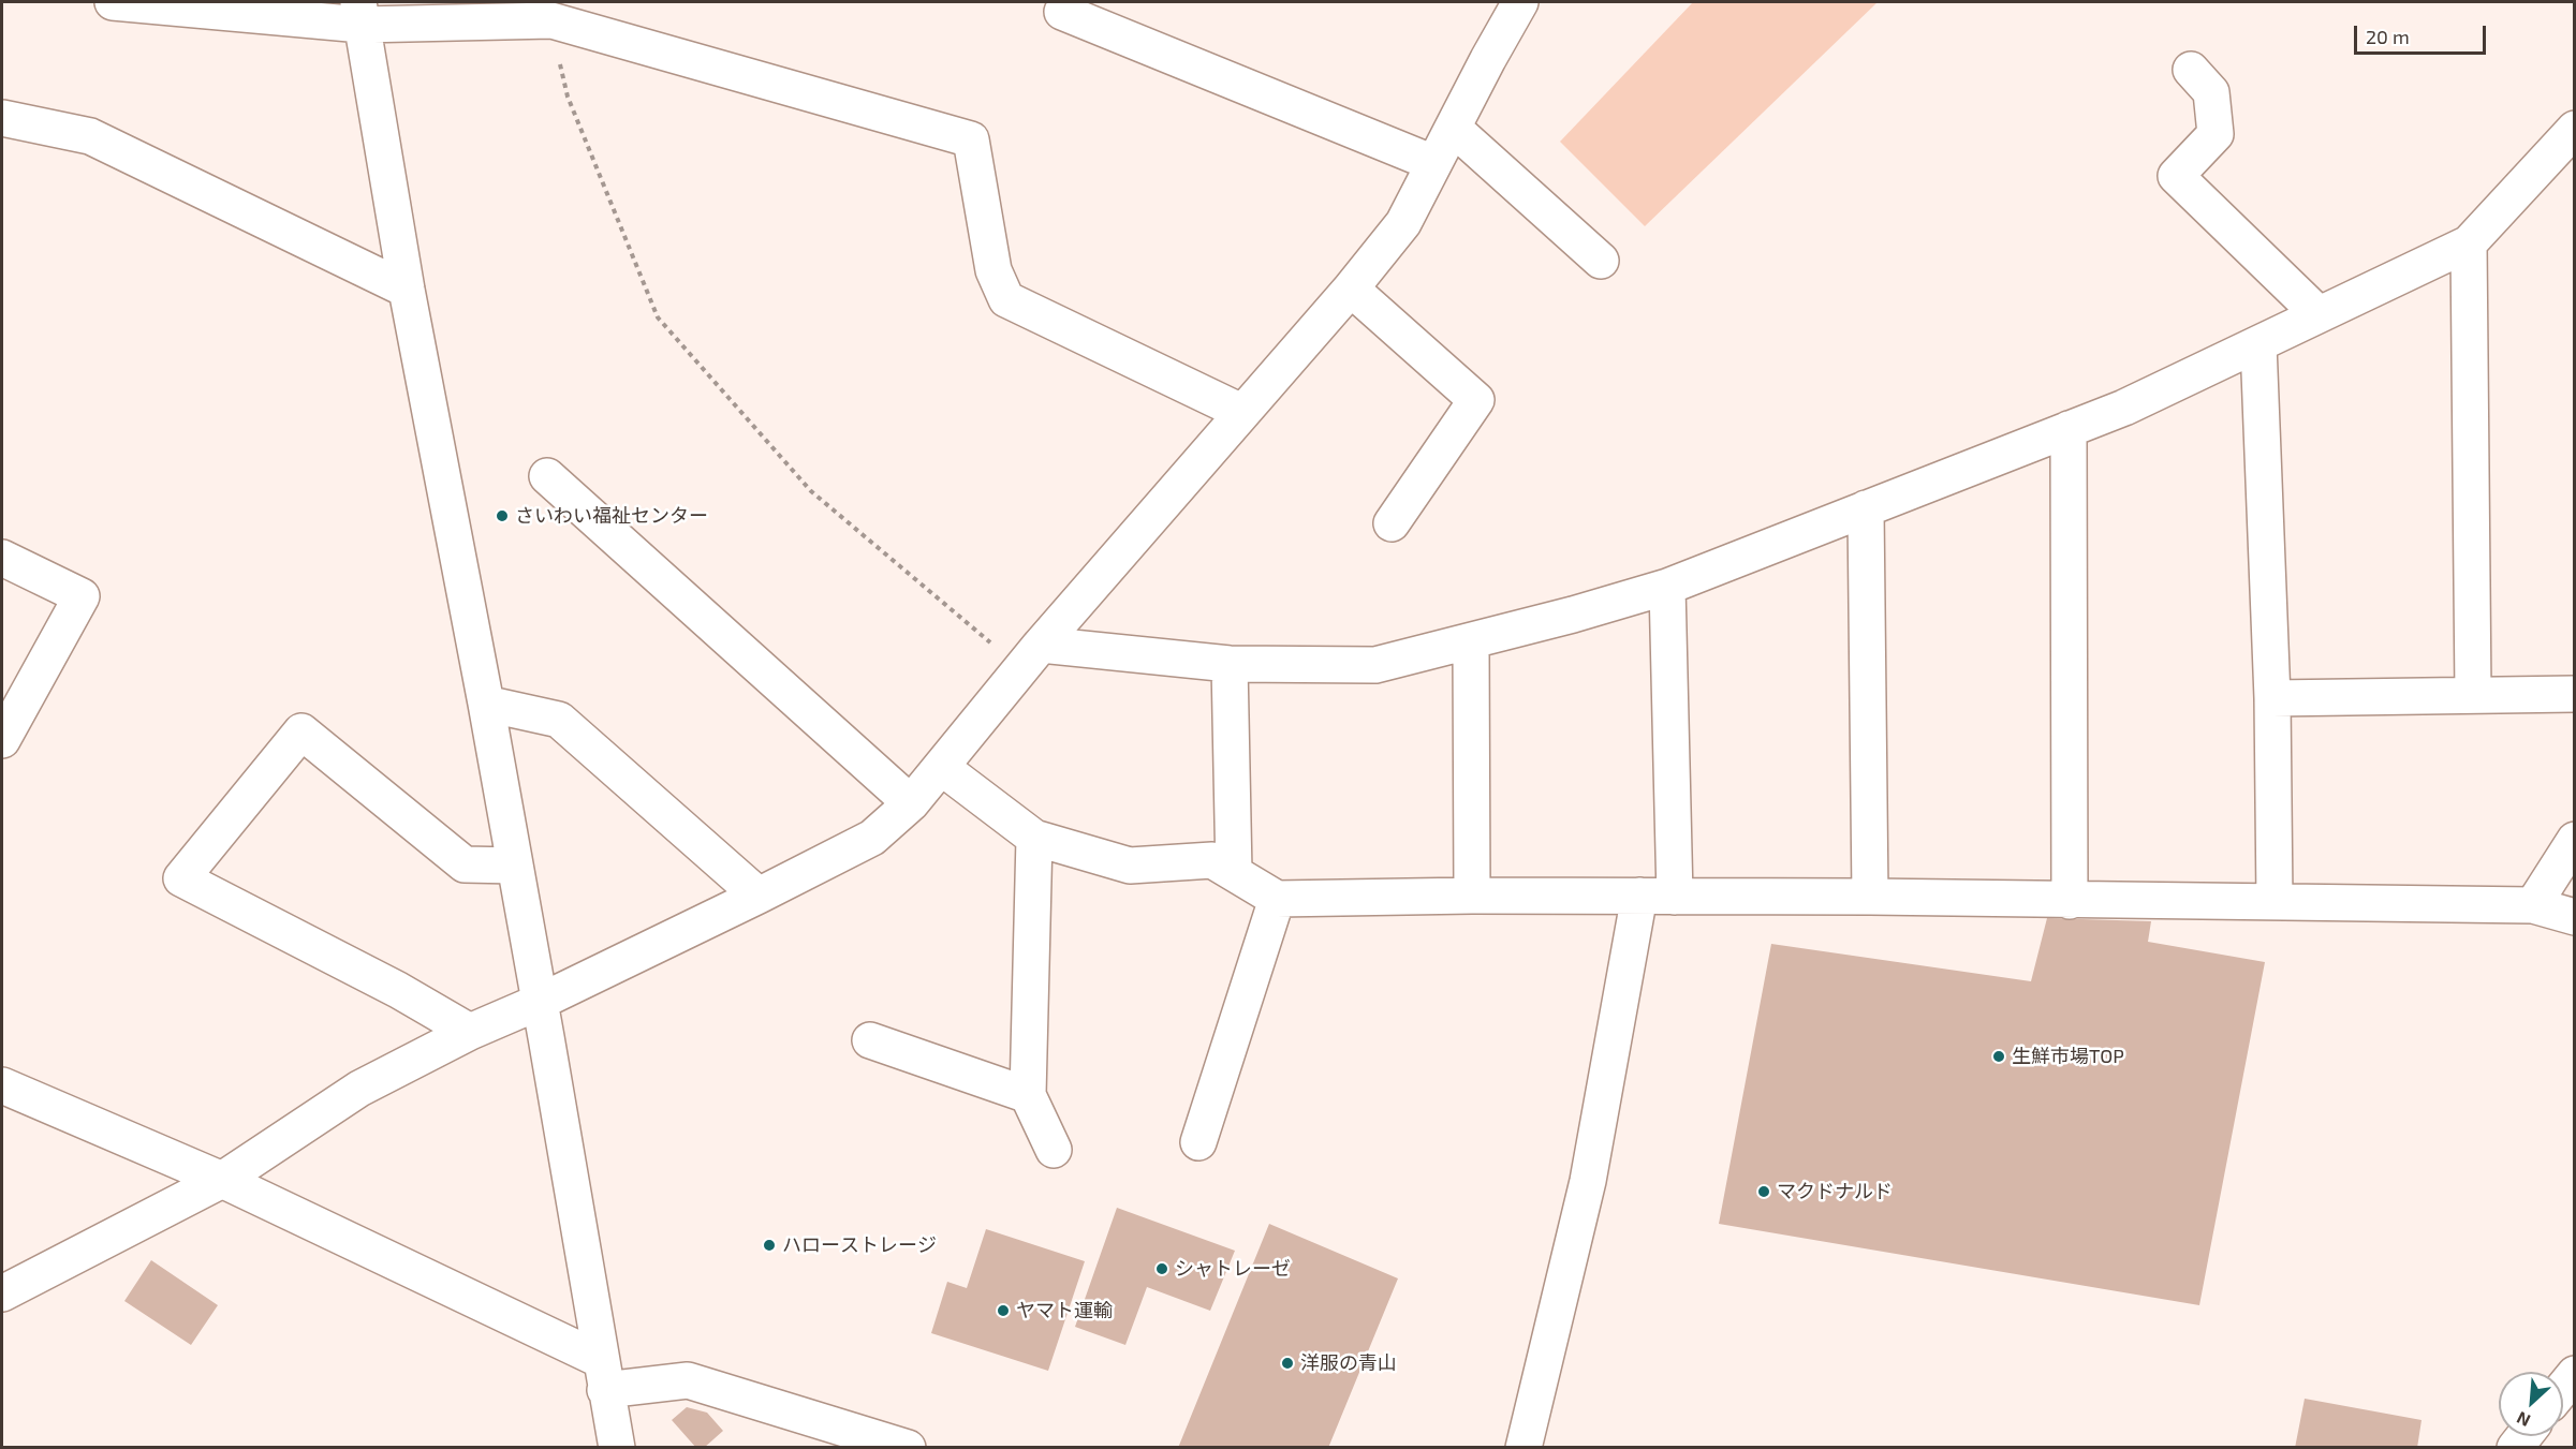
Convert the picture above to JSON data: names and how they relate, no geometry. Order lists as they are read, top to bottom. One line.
{"places":["さいわい福祉センター","生鮮市場TOP","マクドナルド","ハローストレージ","シャトレーゼ","ヤマト運輸","洋服の青山"],"scale_bar":"20 m","north":"bottom left"}
